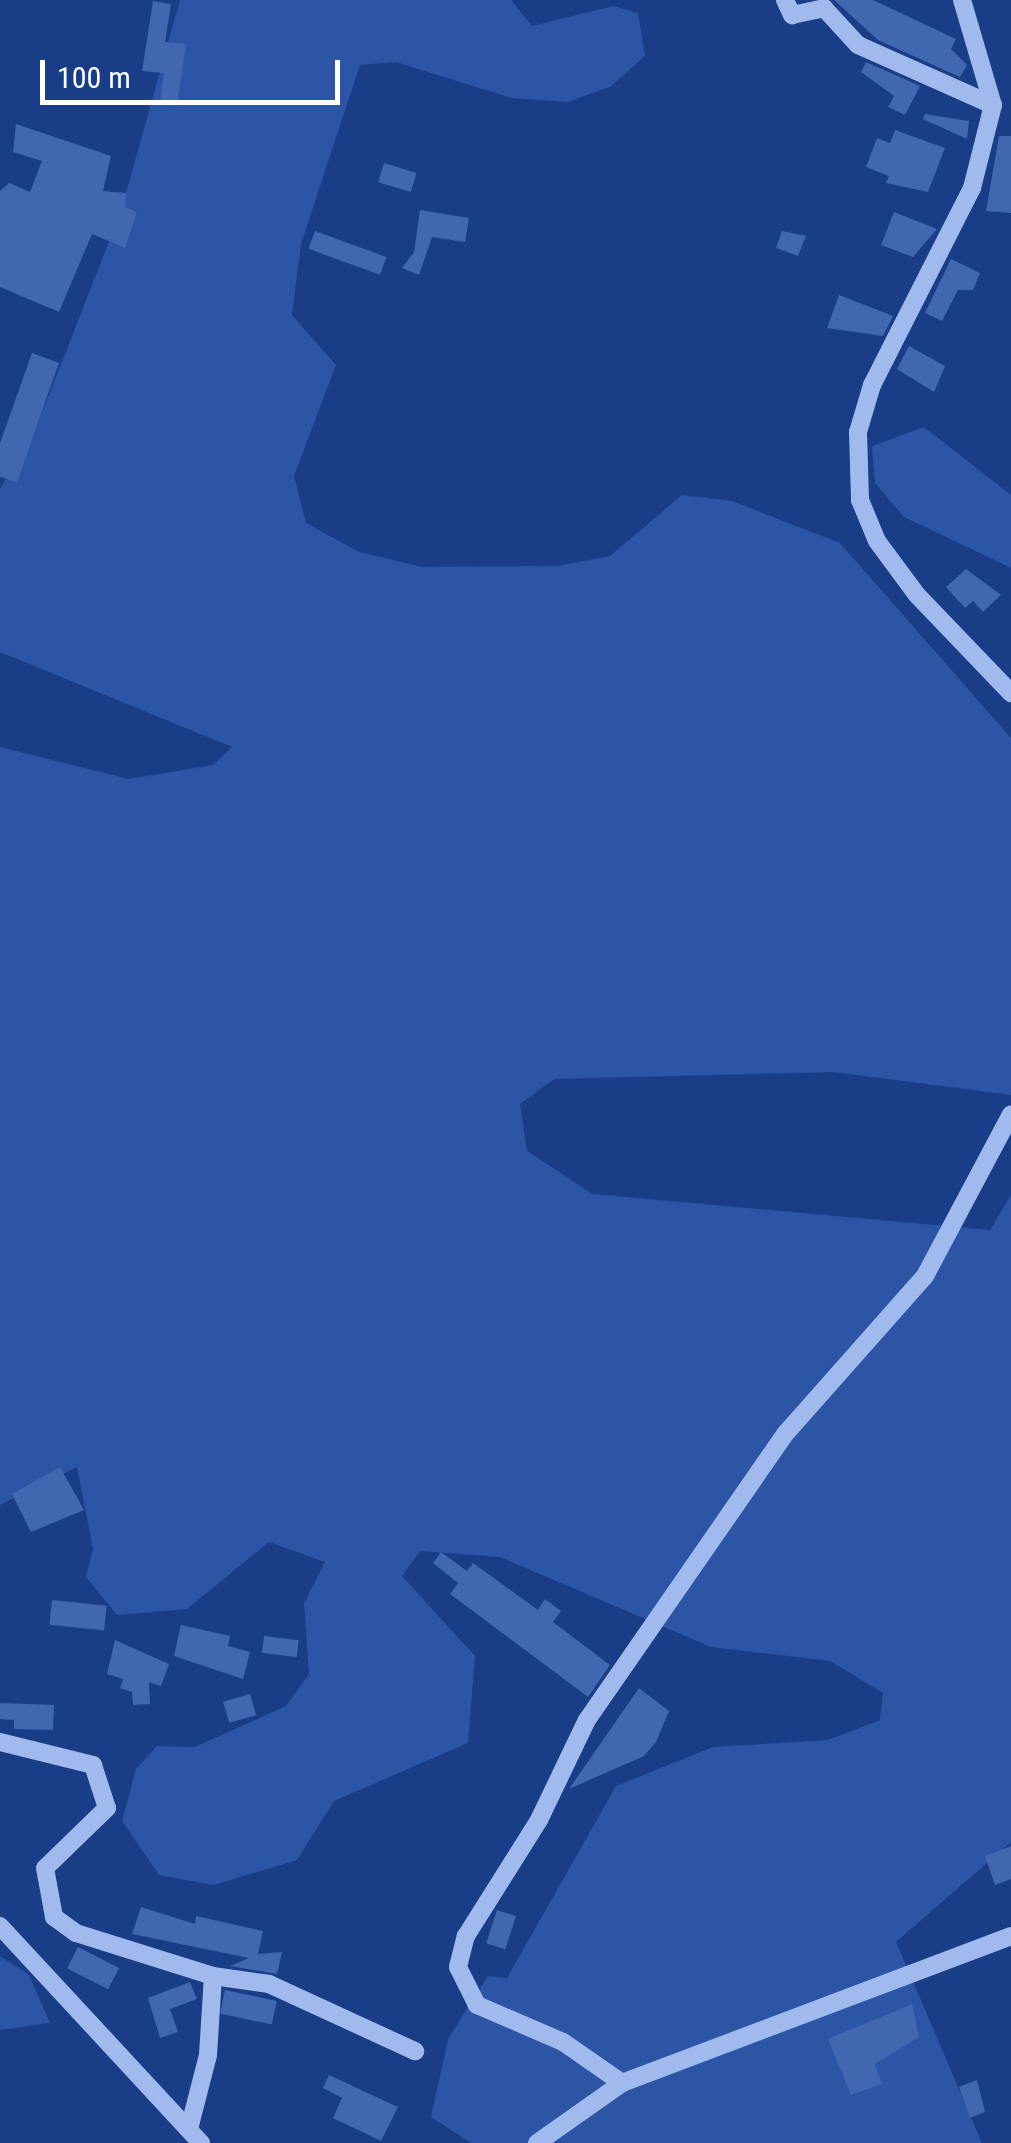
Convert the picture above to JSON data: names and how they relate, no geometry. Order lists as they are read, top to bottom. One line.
{"scale_bar":"100 m"}
